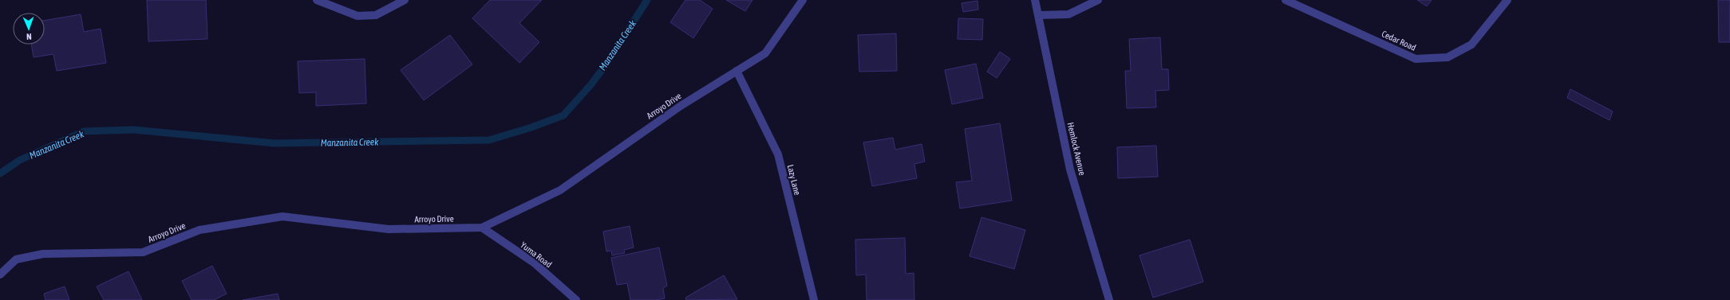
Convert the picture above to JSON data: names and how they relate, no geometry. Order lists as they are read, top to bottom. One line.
{"streets":{"street":["Cedar Road","Arroyo Drive","Hemlock Avenue","Lazy Lane","Yuma Road"]},"crossings":[["Arroyo Drive","Lazy Lane"],["Arroyo Drive","Yuma Road"]],"water":["Manzanita Creek"],"north":"bottom"}
